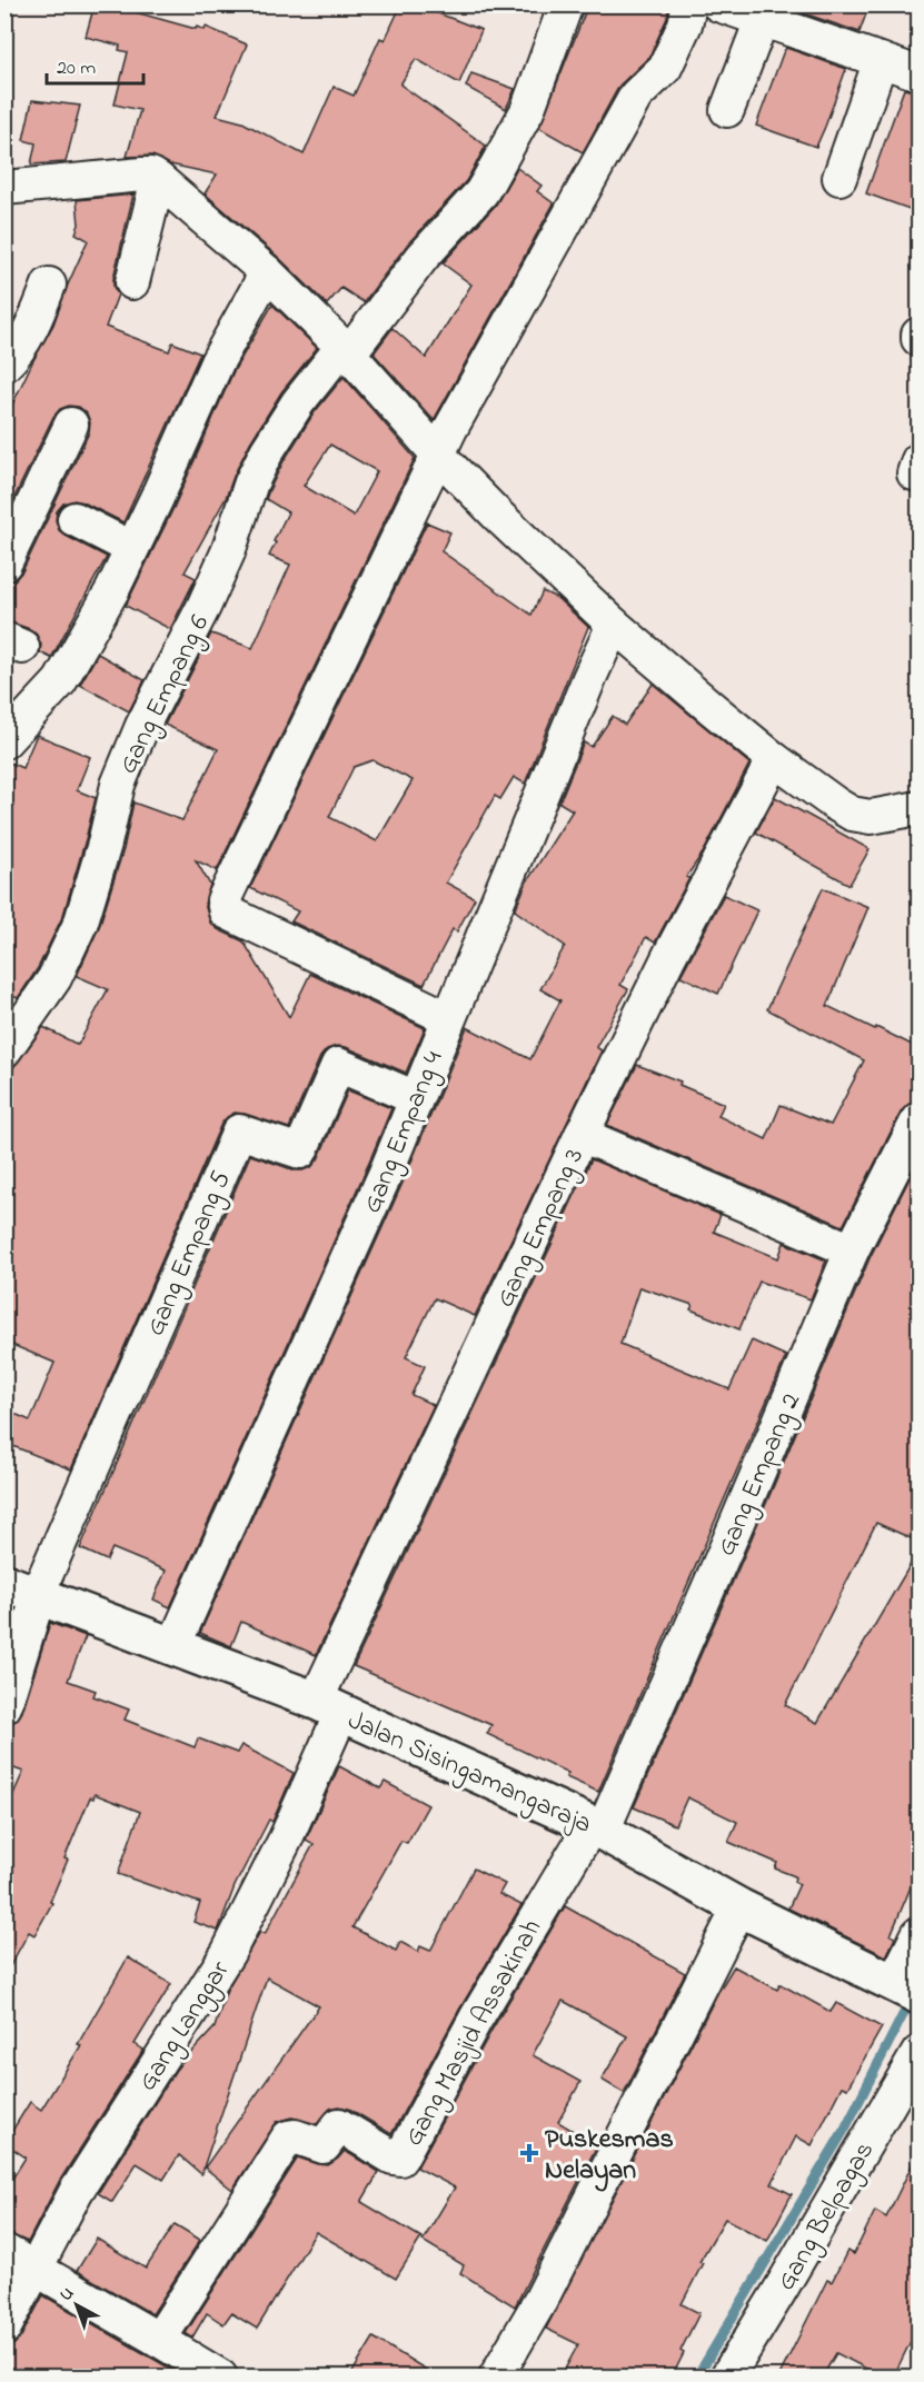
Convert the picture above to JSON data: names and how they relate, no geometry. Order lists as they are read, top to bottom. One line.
{"streets":{"highway":["Jalan Sisingamangaraja"],"street":["Gang Empang 6","Gang Empang 4","Gang Empang 3","Gang Empang 5","Gang Empang 2","Gang Langgar","Gang Masjid Assakinah","Gang Belpagas"]},"crossings":[["Gang Empang 4","Gang Empang 5"],["Gang Empang 4","Jalan Sisingamangaraja"],["Gang Empang 3","Jalan Sisingamangaraja"],["Gang Empang 3","Gang Langgar"],["Gang Empang 5","Jalan Sisingamangaraja"],["Gang Empang 2","Jalan Sisingamangaraja"],["Gang Empang 2","Gang Masjid Assakinah"],["Jalan Sisingamangaraja","Gang Langgar"],["Jalan Sisingamangaraja","Gang Masjid Assakinah"]],"places":{"health":["Puskesmas Nelayan"]},"scale_bar":"20 m","north":"top left"}
